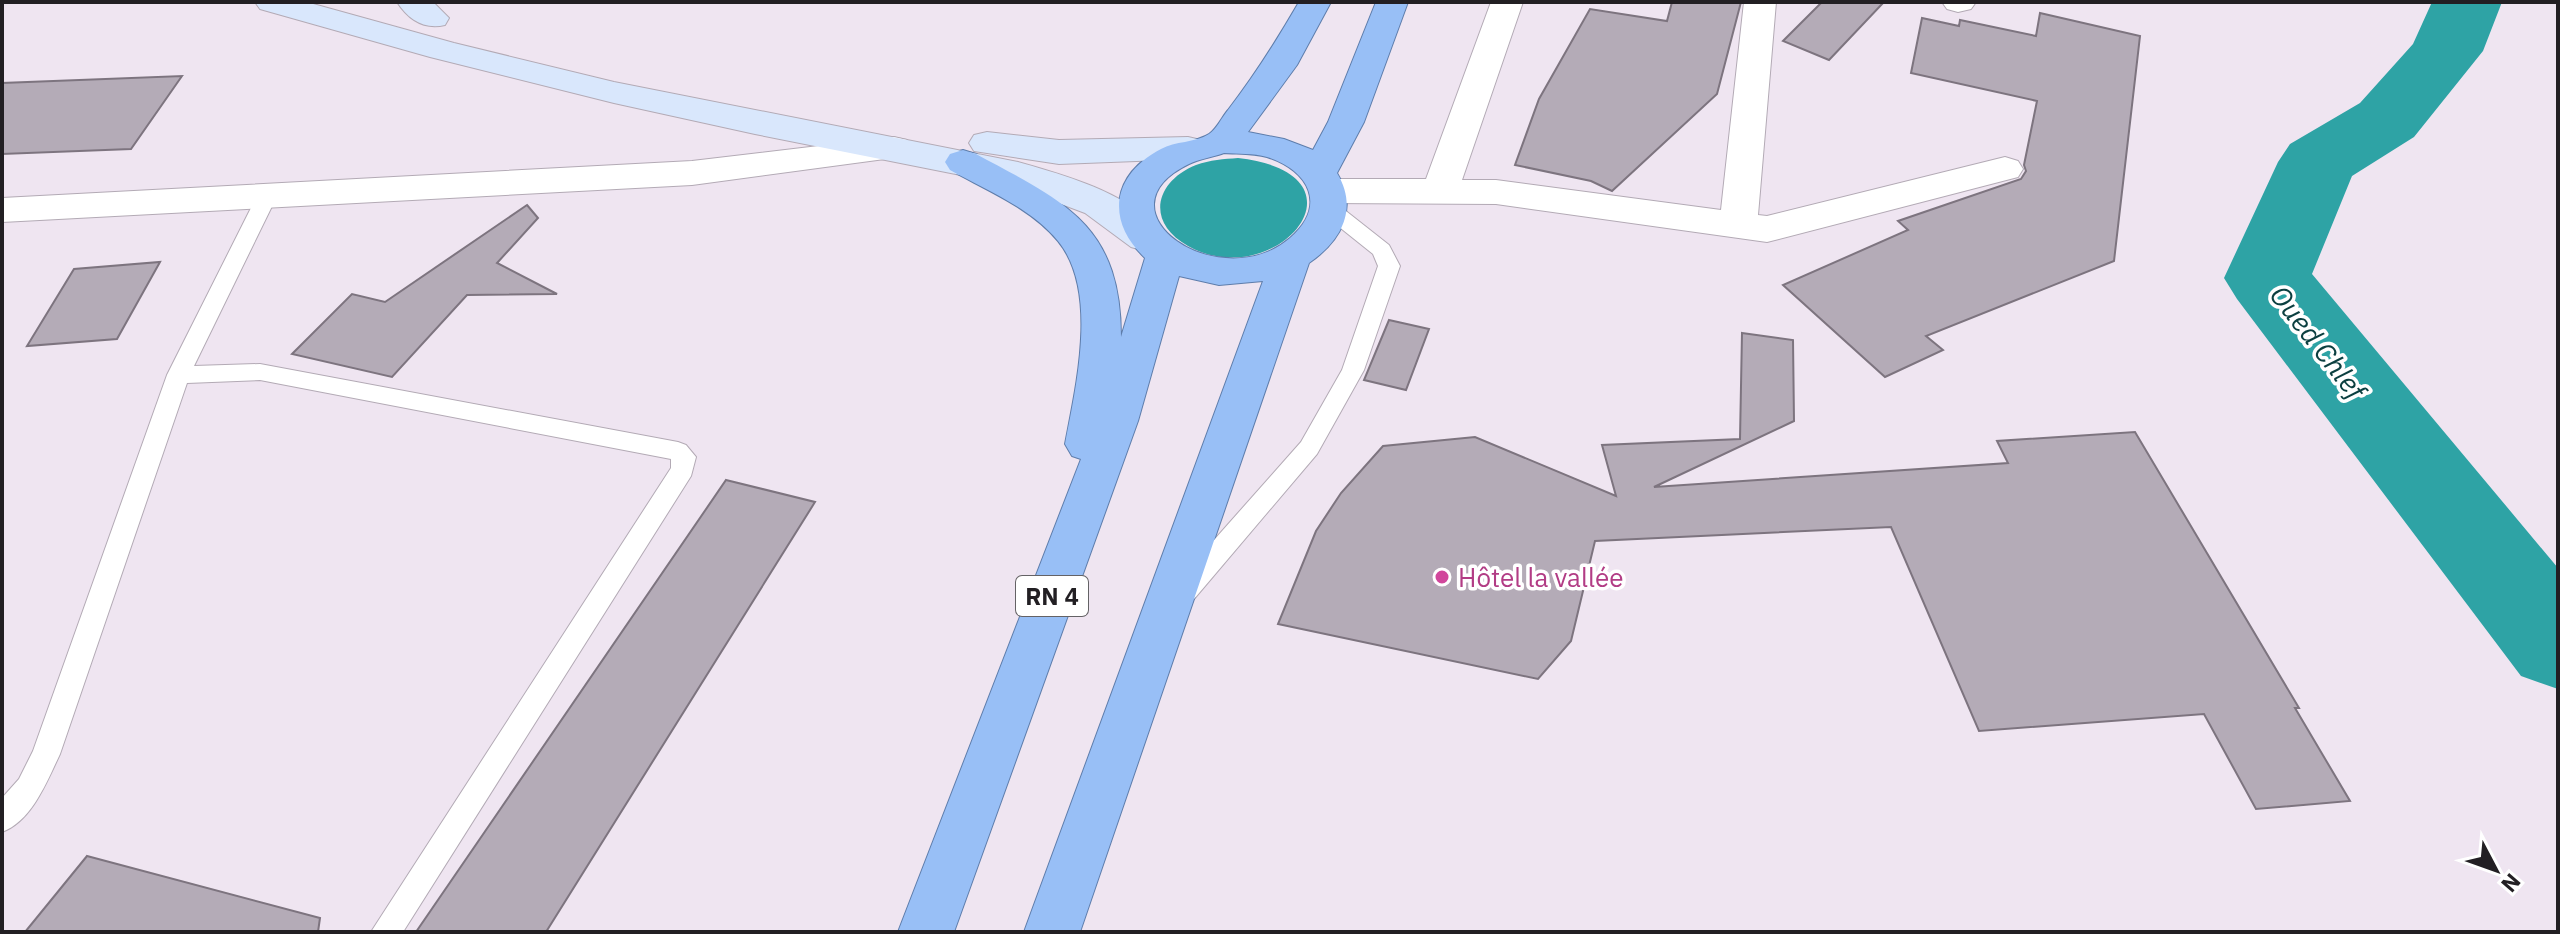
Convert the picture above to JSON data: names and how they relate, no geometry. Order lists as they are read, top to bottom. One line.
{"streets":{"highway":["RN 4"]},"water":["Oued Chlef"],"places":["Hôtel la vallée"],"north":"bottom right"}
